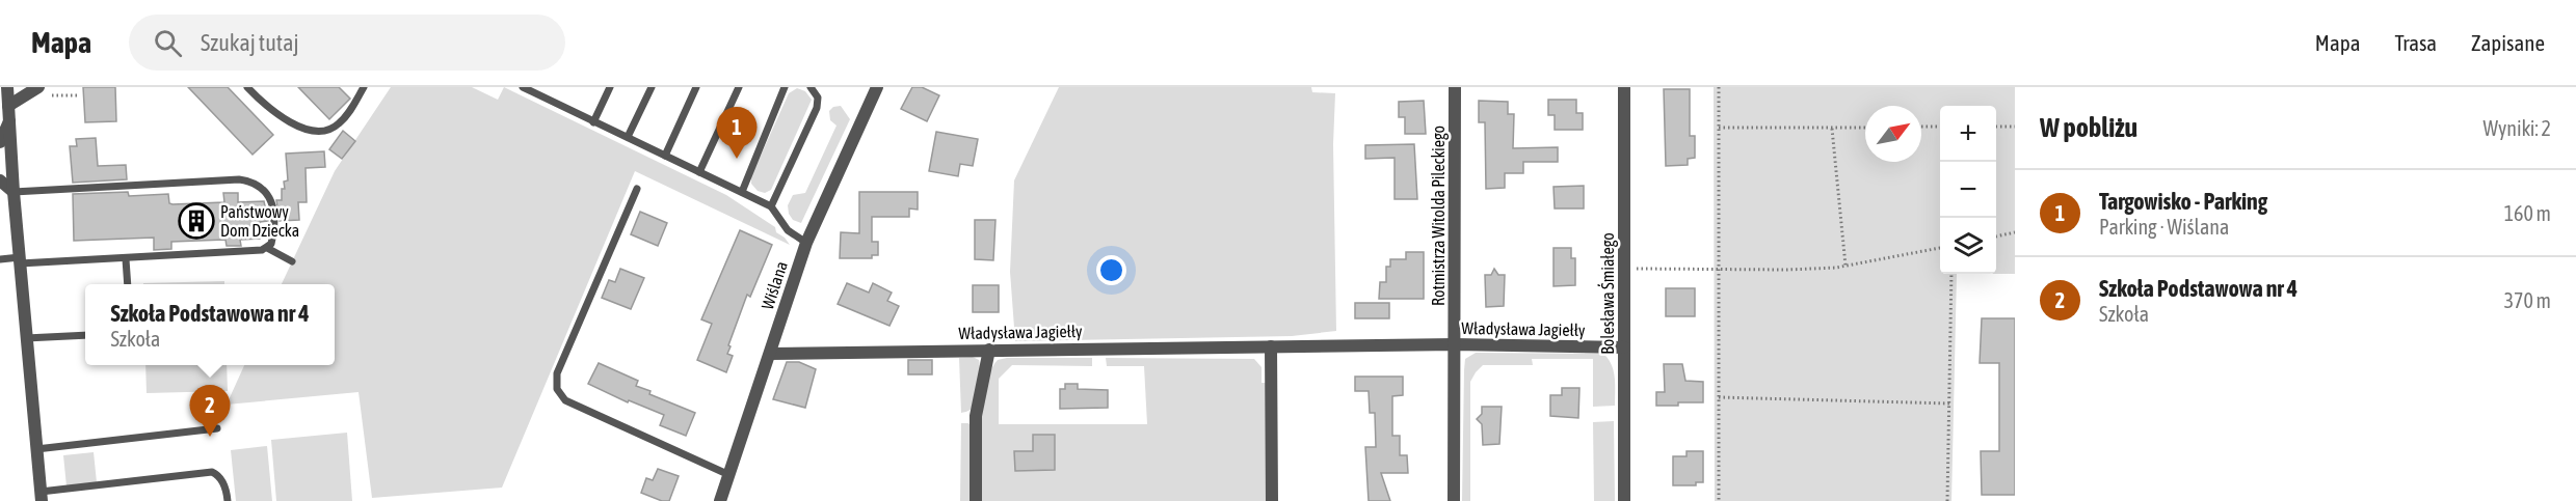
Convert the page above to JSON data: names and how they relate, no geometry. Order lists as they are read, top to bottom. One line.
{"streets":{"street":["Rotmistrza Witolda Pileckiego","Wiślana","Bolesława Śmiałego","Władysława Jagiełły"]},"crossings":[["Rotmistrza Witolda Pileckiego","Władysława Jagiełły"],["Wiślana","Władysława Jagiełły"],["Bolesława Śmiałego","Władysława Jagiełły"]],"places":{"building":["Państwowy Dom Dziecka"]},"north":"top right","page":{"header":"Mapa","search":"Szukaj tutaj","nav":["Mapa","Trasa","Zapisane"],"heading":["W pobliżu","Wyniki: 2"],"map_buttons":["+","−"],"pins":["1","2"],"list":[{"mark":"1","name":"Targowisko - Parking","note":"Parking · Wiślana","value":"160 m"},{"mark":"2","name":"Szkoła Podstawowa nr 4","note":"Szkoła","value":"370 m"}],"popup":["Szkoła Podstawowa nr 4","Szkoła"]}}
